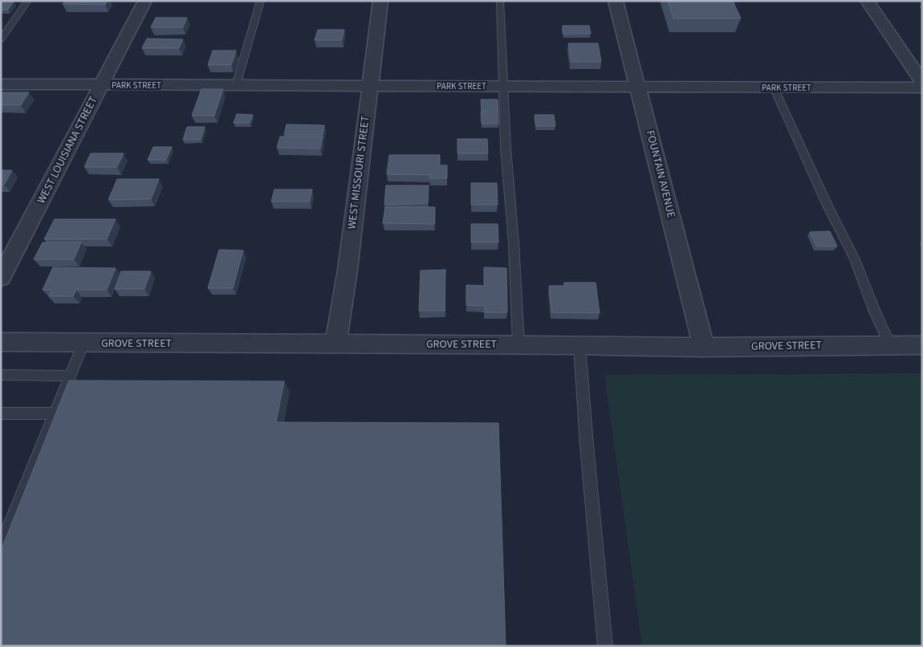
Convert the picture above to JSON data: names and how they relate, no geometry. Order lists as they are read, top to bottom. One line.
{"streets":{"street":["PARK STREET","WEST LOUISIANA STREET","WEST MISSOURI STREET","FOUNTAIN AVENUE","GROVE STREET"]},"crossings":[["PARK STREET","WEST LOUISIANA STREET"],["PARK STREET","WEST MISSOURI STREET"],["PARK STREET","FOUNTAIN AVENUE"],["WEST MISSOURI STREET","GROVE STREET"],["FOUNTAIN AVENUE","GROVE STREET"]]}
